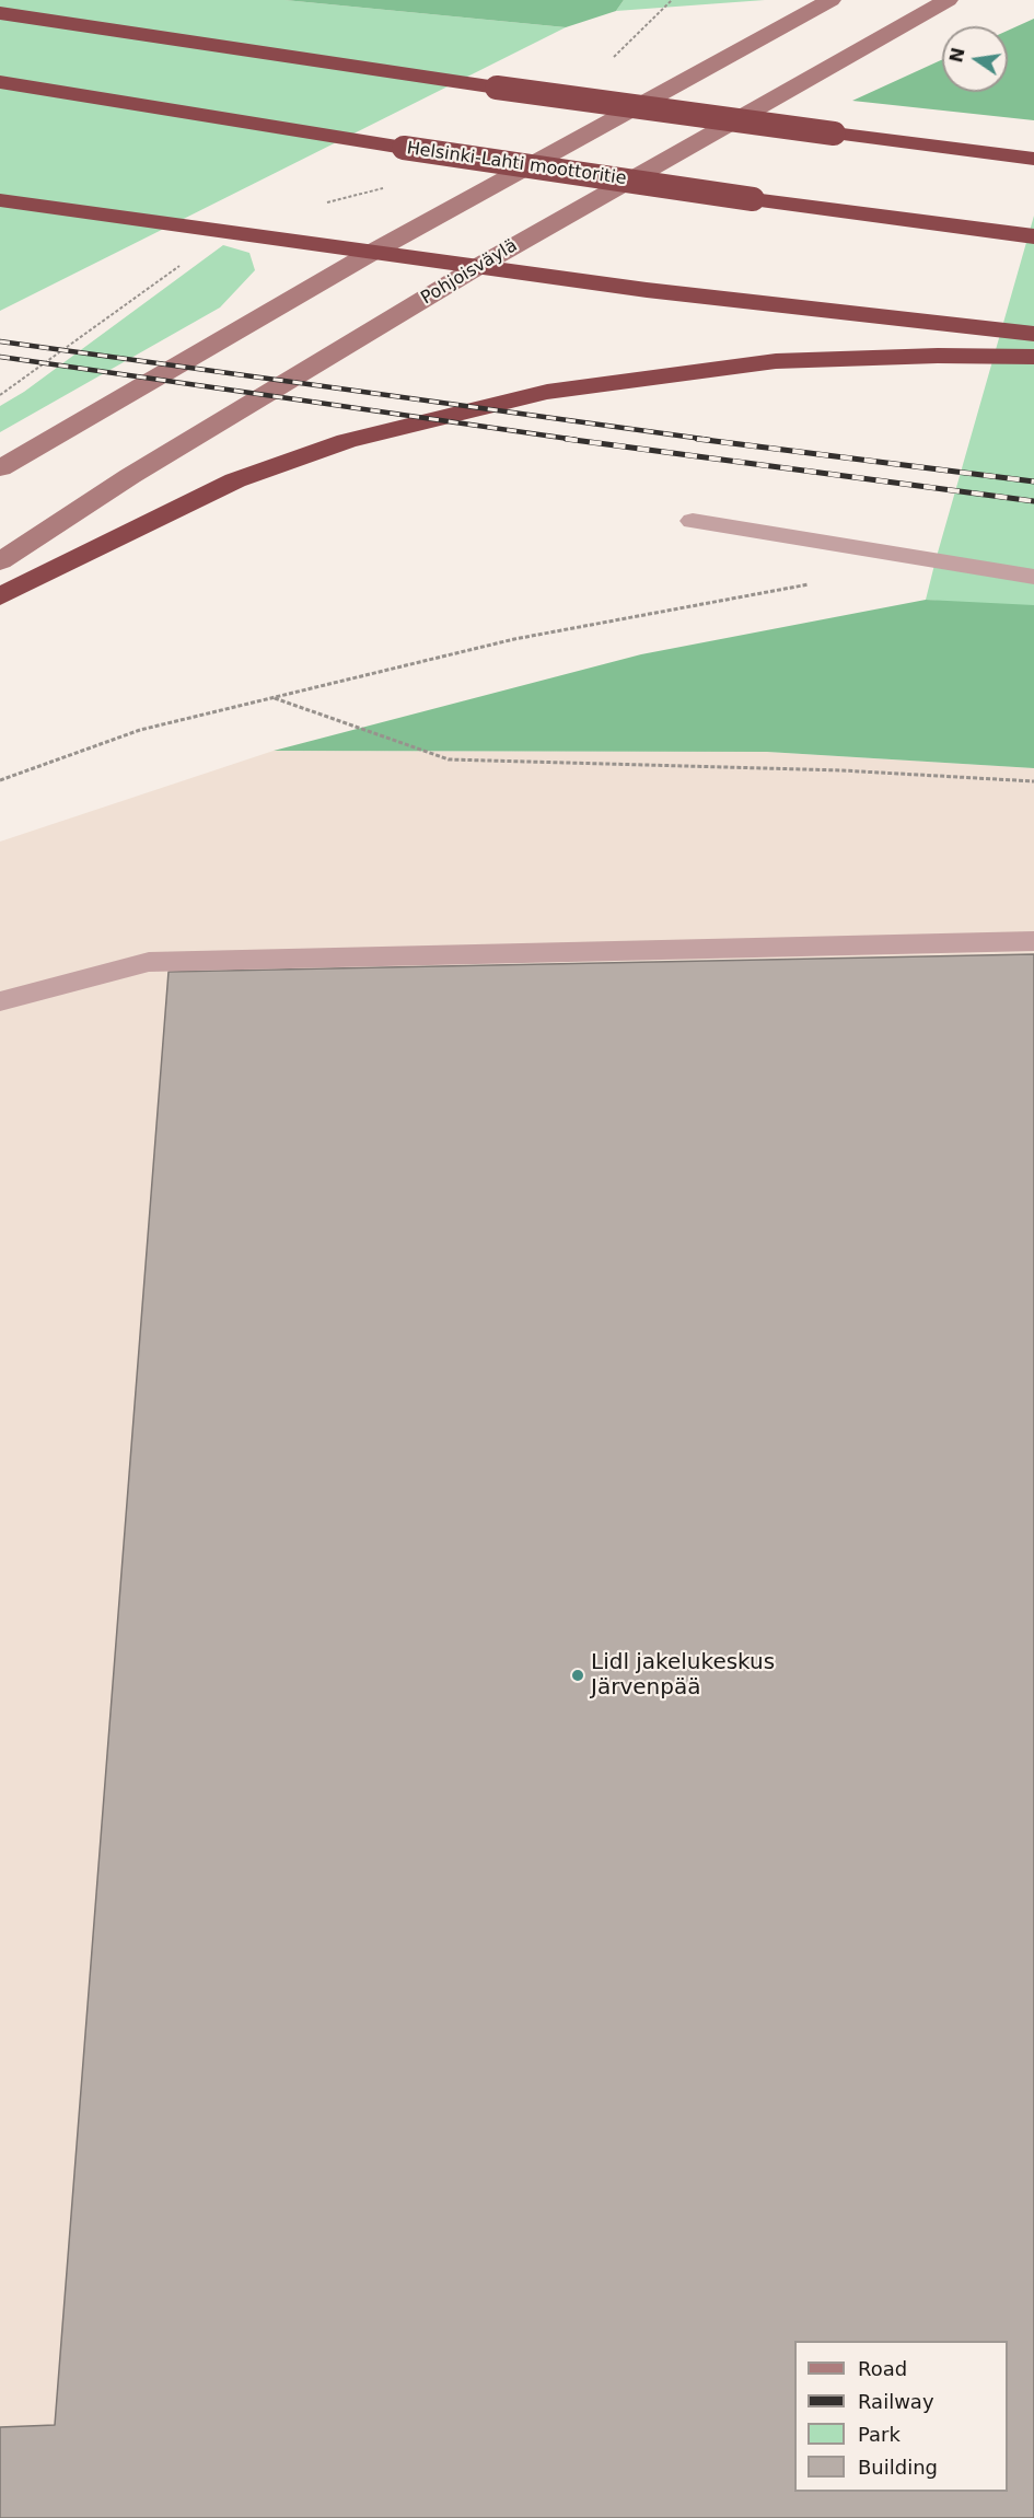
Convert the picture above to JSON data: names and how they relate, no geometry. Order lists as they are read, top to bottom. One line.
{"streets":{"highway":["Helsinki-Lahti moottoritie"],"main road":["Pohjoisväylä"]},"places":["Lidl jakelukeskus Järvenpää"],"legend":["Road","Railway","Park","Building"],"north":"left"}
